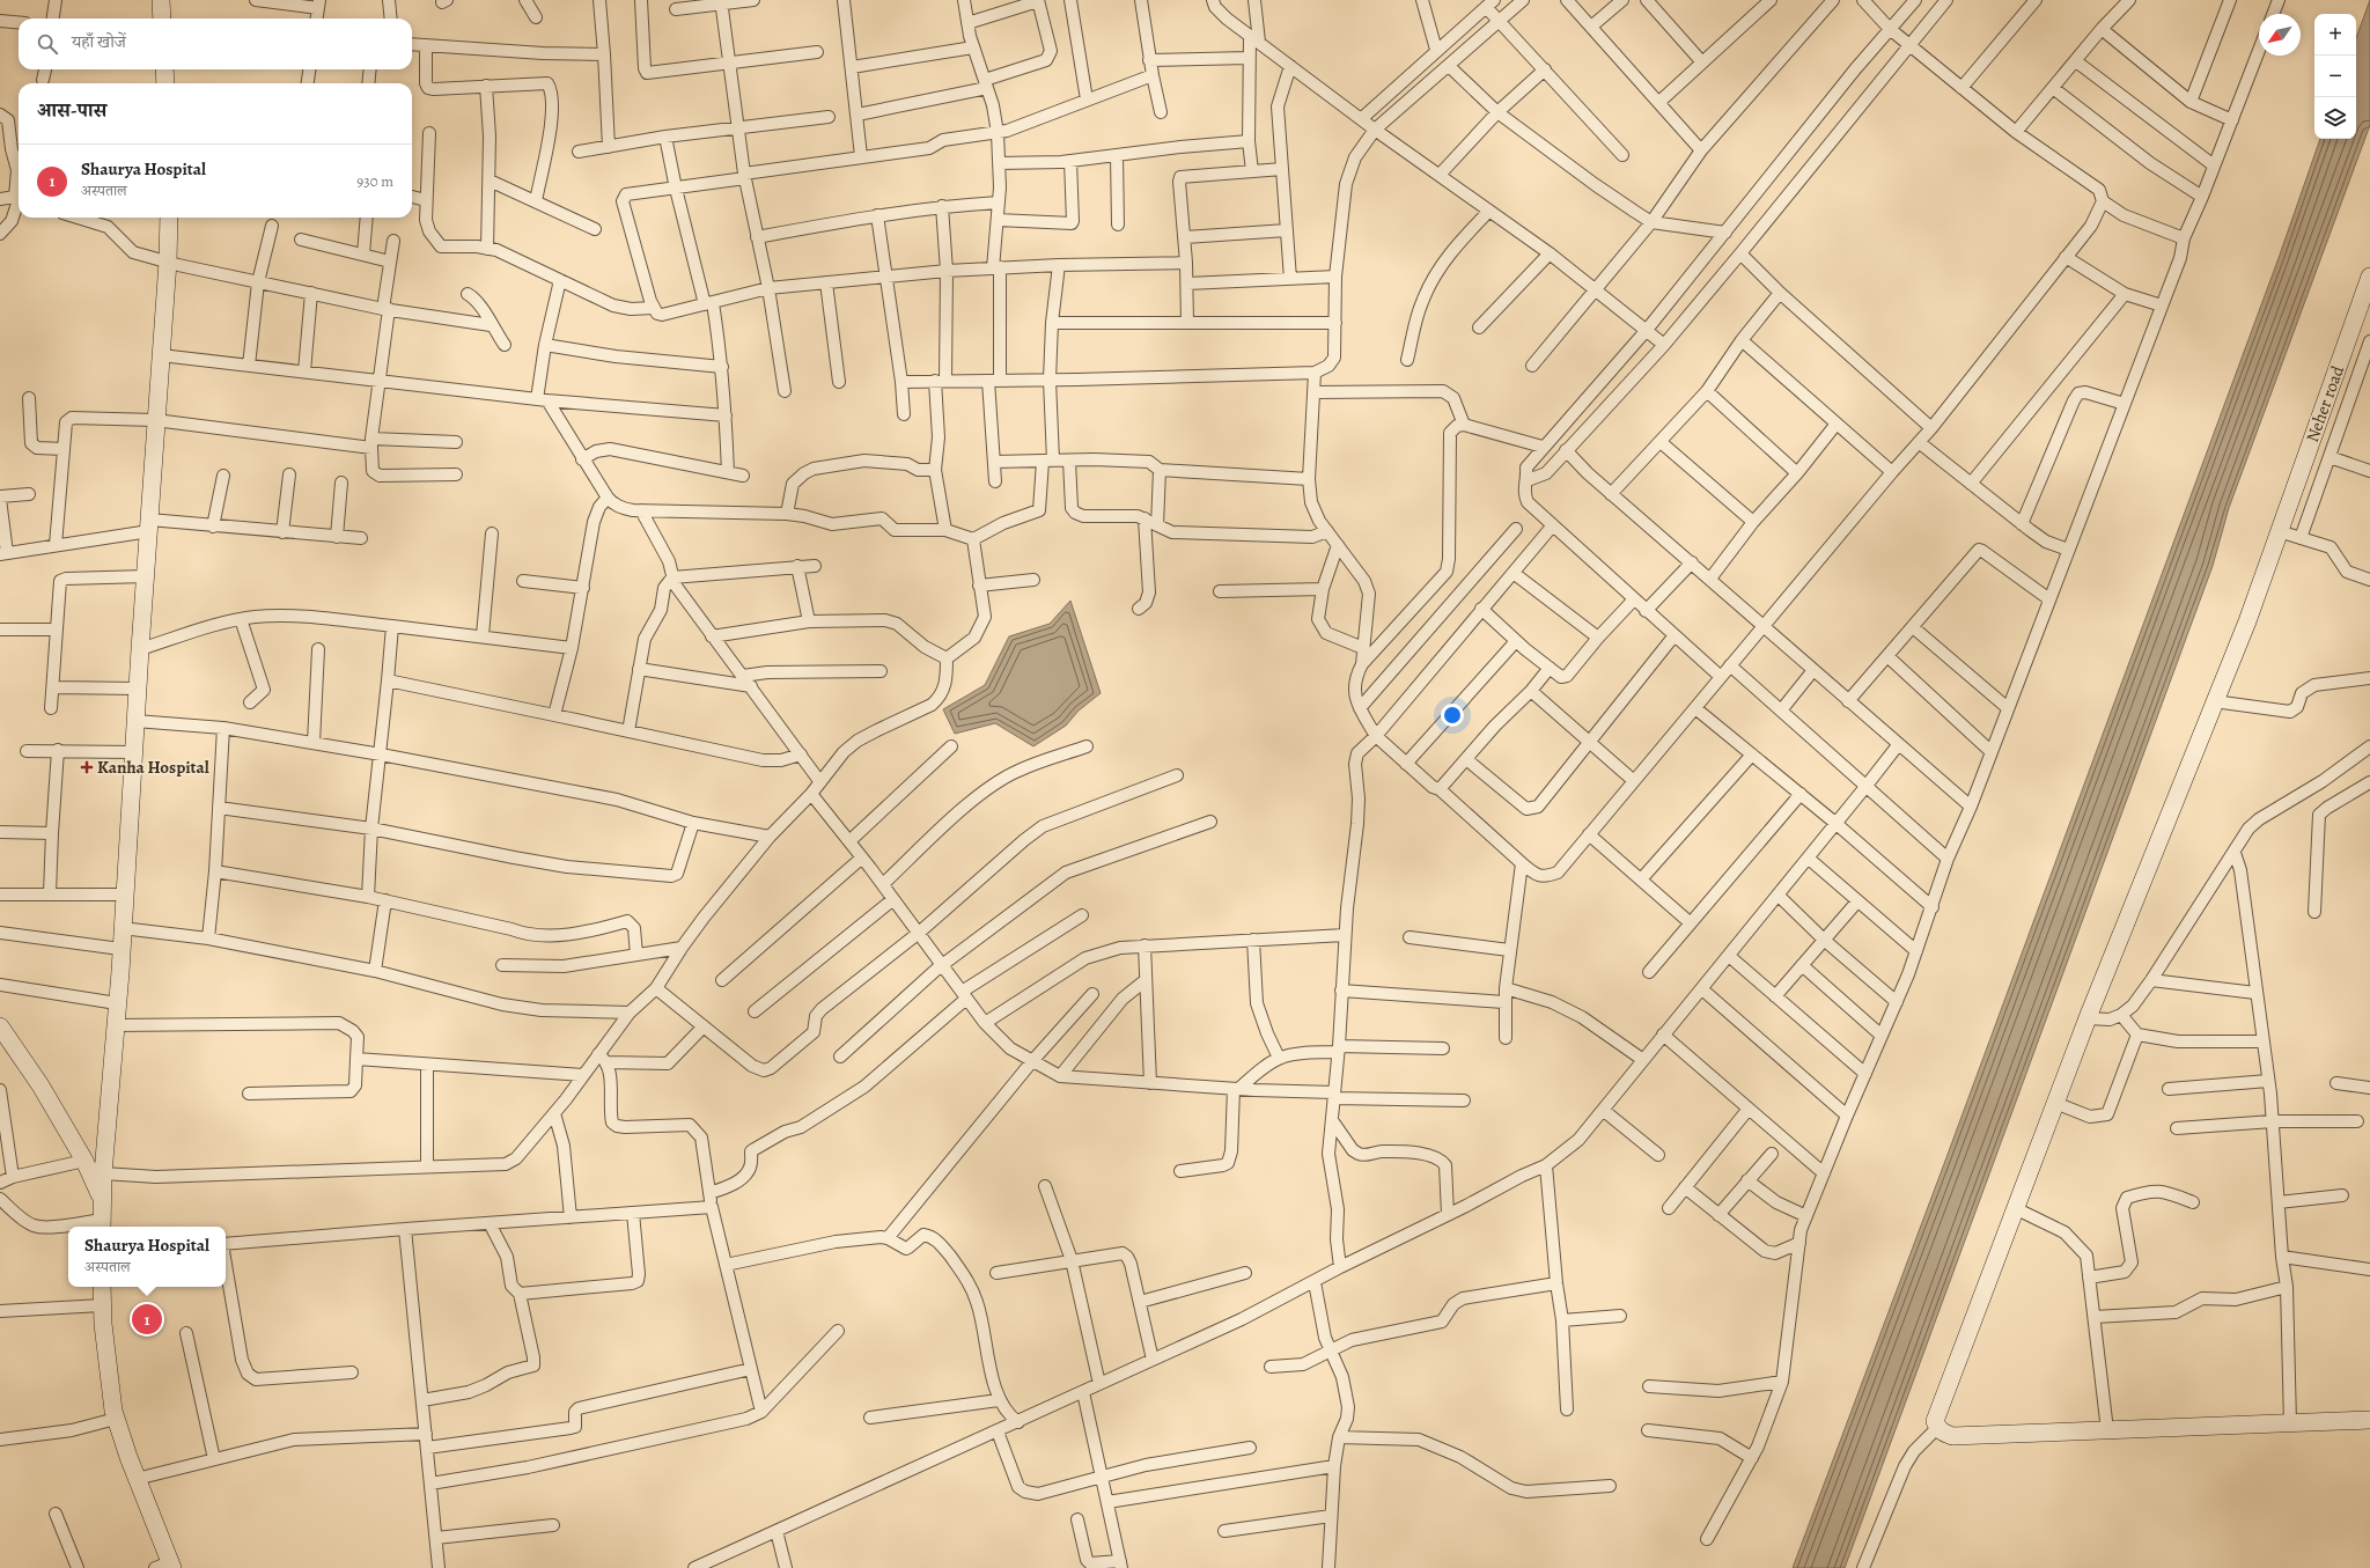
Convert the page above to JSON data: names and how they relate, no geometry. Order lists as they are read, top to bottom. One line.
{"streets":{"street":["Neher road"]},"places":{"health":["Kanha Hospital"]},"north":"bottom left","page":{"map_buttons":["+","−"],"search":"यहाँ खोजें","heading":"आस-पास","list":[{"mark":"1","name":"Shaurya Hospital","note":"अस्पताल","value":"930 m"}],"popup":["Shaurya Hospital","अस्पताल"],"pins":"1"}}
